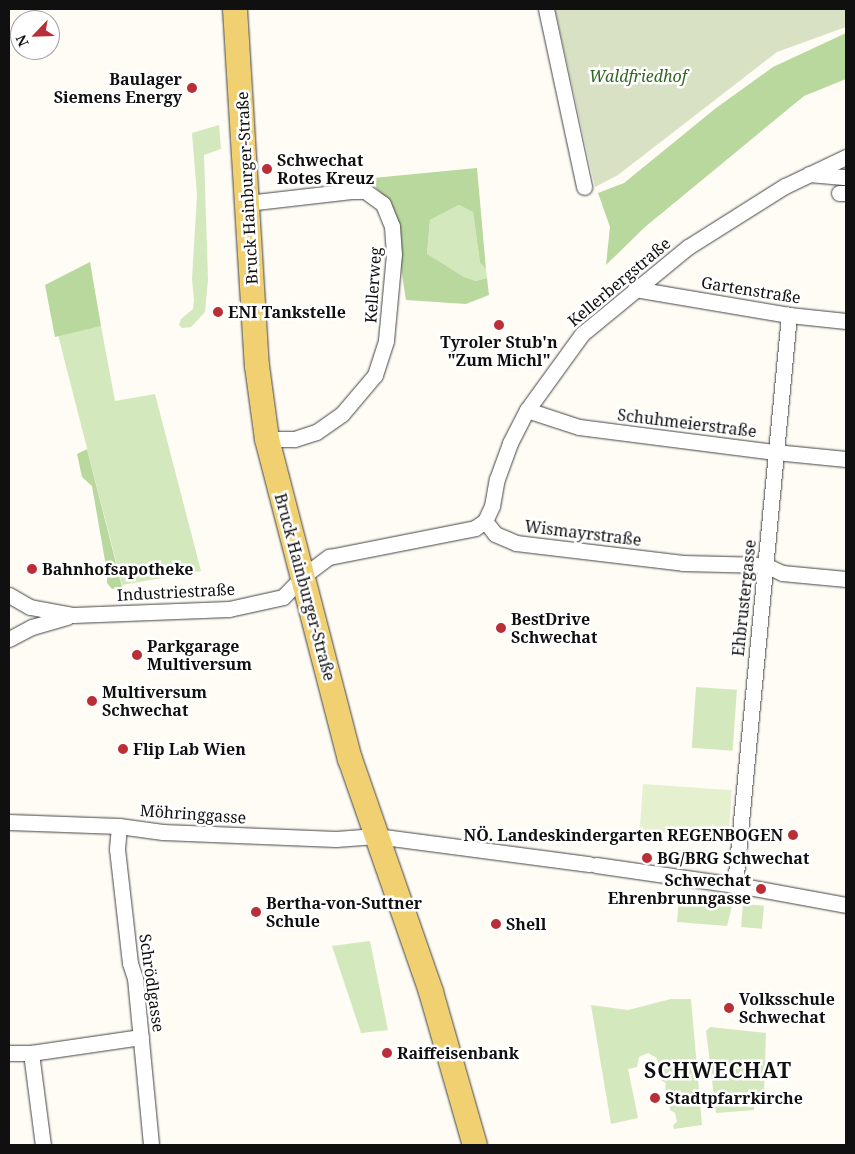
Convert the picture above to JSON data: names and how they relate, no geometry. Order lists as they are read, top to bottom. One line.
{"streets":{"main road":["Bruck Hainburger-Straße"],"street":["Kellerbergstraße","Kellerweg","Gartenstraße","Schuhmeierstraße","Wismayrstraße","Industriestraße","Ehbrustergasse","Möhringgasse","Schrödlgasse"]},"crossings":[["Bruck Hainburger-Straße","Kellerweg"],["Bruck Hainburger-Straße","Industriestraße"],["Bruck Hainburger-Straße","Möhringgasse"],["Kellerbergstraße","Gartenstraße"],["Kellerbergstraße","Schuhmeierstraße"],["Kellerbergstraße","Wismayrstraße"],["Gartenstraße","Ehbrustergasse"],["Schuhmeierstraße","Ehbrustergasse"],["Wismayrstraße","Ehbrustergasse"],["Ehbrustergasse","Möhringgasse"],["Möhringgasse","Schrödlgasse"]],"districts":["SCHWECHAT"],"parks":["Waldfriedhof"],"places":["Baulager Siemens Energy","Schwechat Rotes Kreuz","ENI Tankstelle","Tyroler Stub'n \"Zum Michl\"","Bahnhofsapotheke","BestDrive Schwechat","Parkgarage Multiversum","Multiversum Schwechat","Flip Lab Wien","NÖ. Landeskindergarten REGENBOGEN","BG/BRG Schwechat","Schwechat Ehrenbrunngasse","Bertha-von-Suttner Schule","Shell","Volksschule Schwechat","Raiffeisenbank","Stadtpfarrkirche"],"north":"bottom left"}
